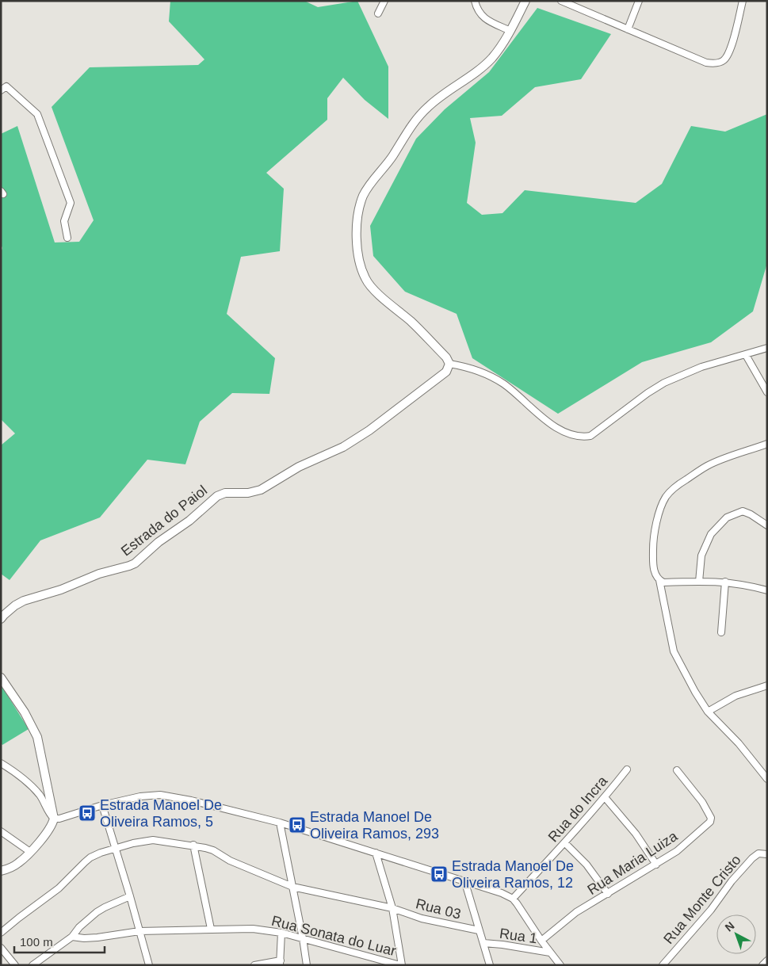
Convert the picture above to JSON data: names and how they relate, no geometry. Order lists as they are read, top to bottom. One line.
{"streets":{"street":["Estrada do Paiol","Rua do Incra","Rua Maria Luiza","Rua Monte Cristo","Rua 03","Rua Sonata do Luar","Rua 1"]},"places":{"bus stop":["Estrada Manoel De Oliveira Ramos, 5","Estrada Manoel De Oliveira Ramos, 293","Estrada Manoel De Oliveira Ramos, 12"]},"scale_bar":"100 m","north":"top left"}
